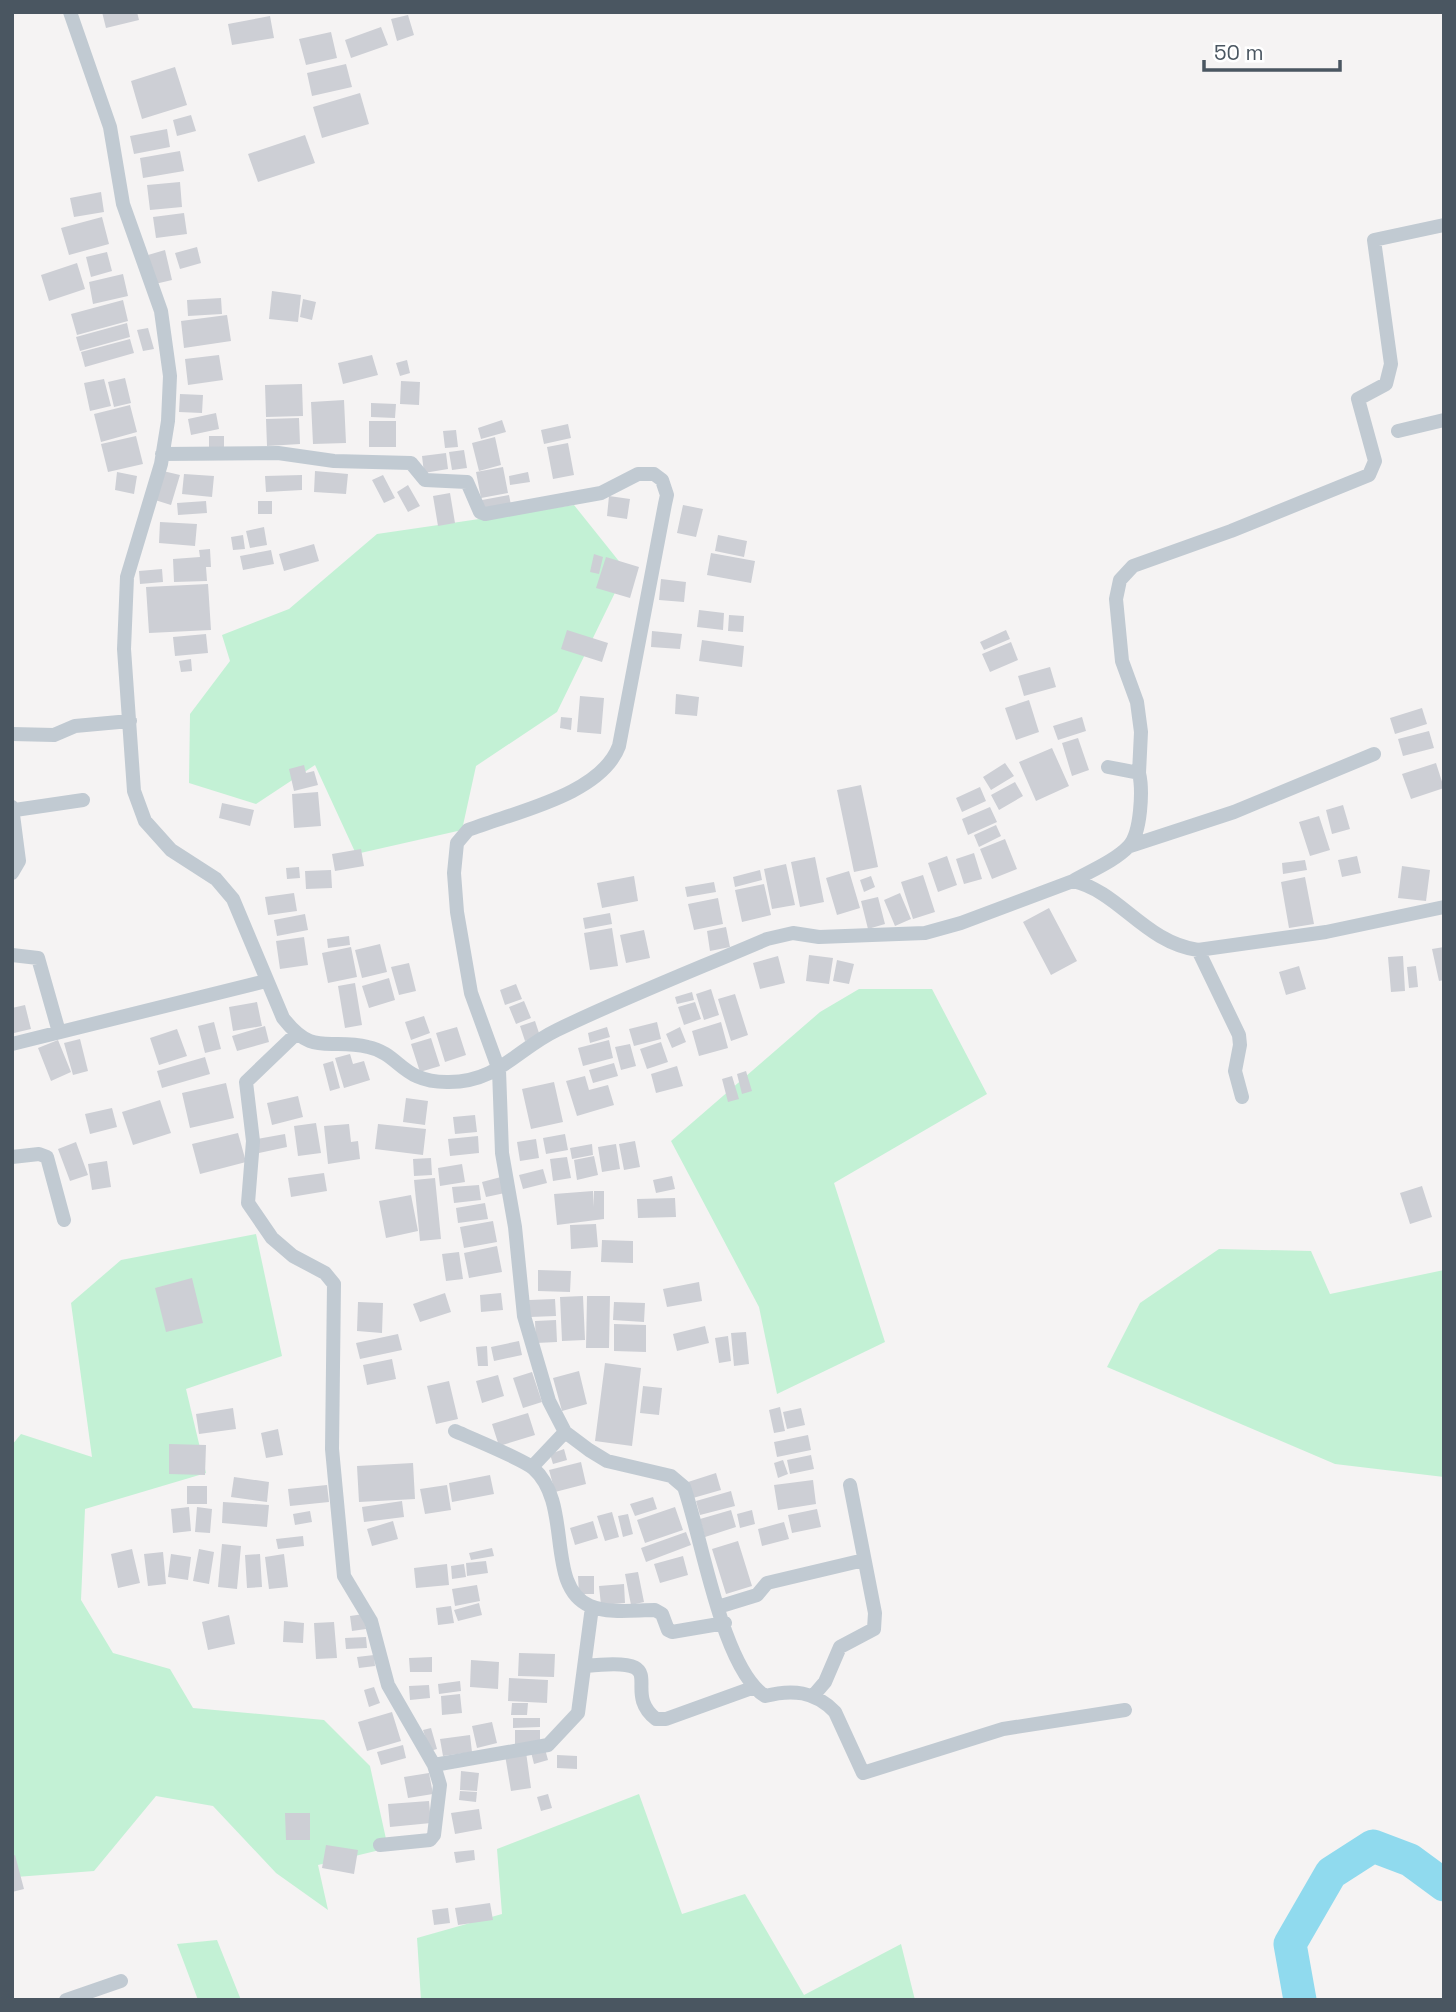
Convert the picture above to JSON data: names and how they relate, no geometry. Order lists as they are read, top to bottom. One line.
{"scale_bar":"50 m"}
